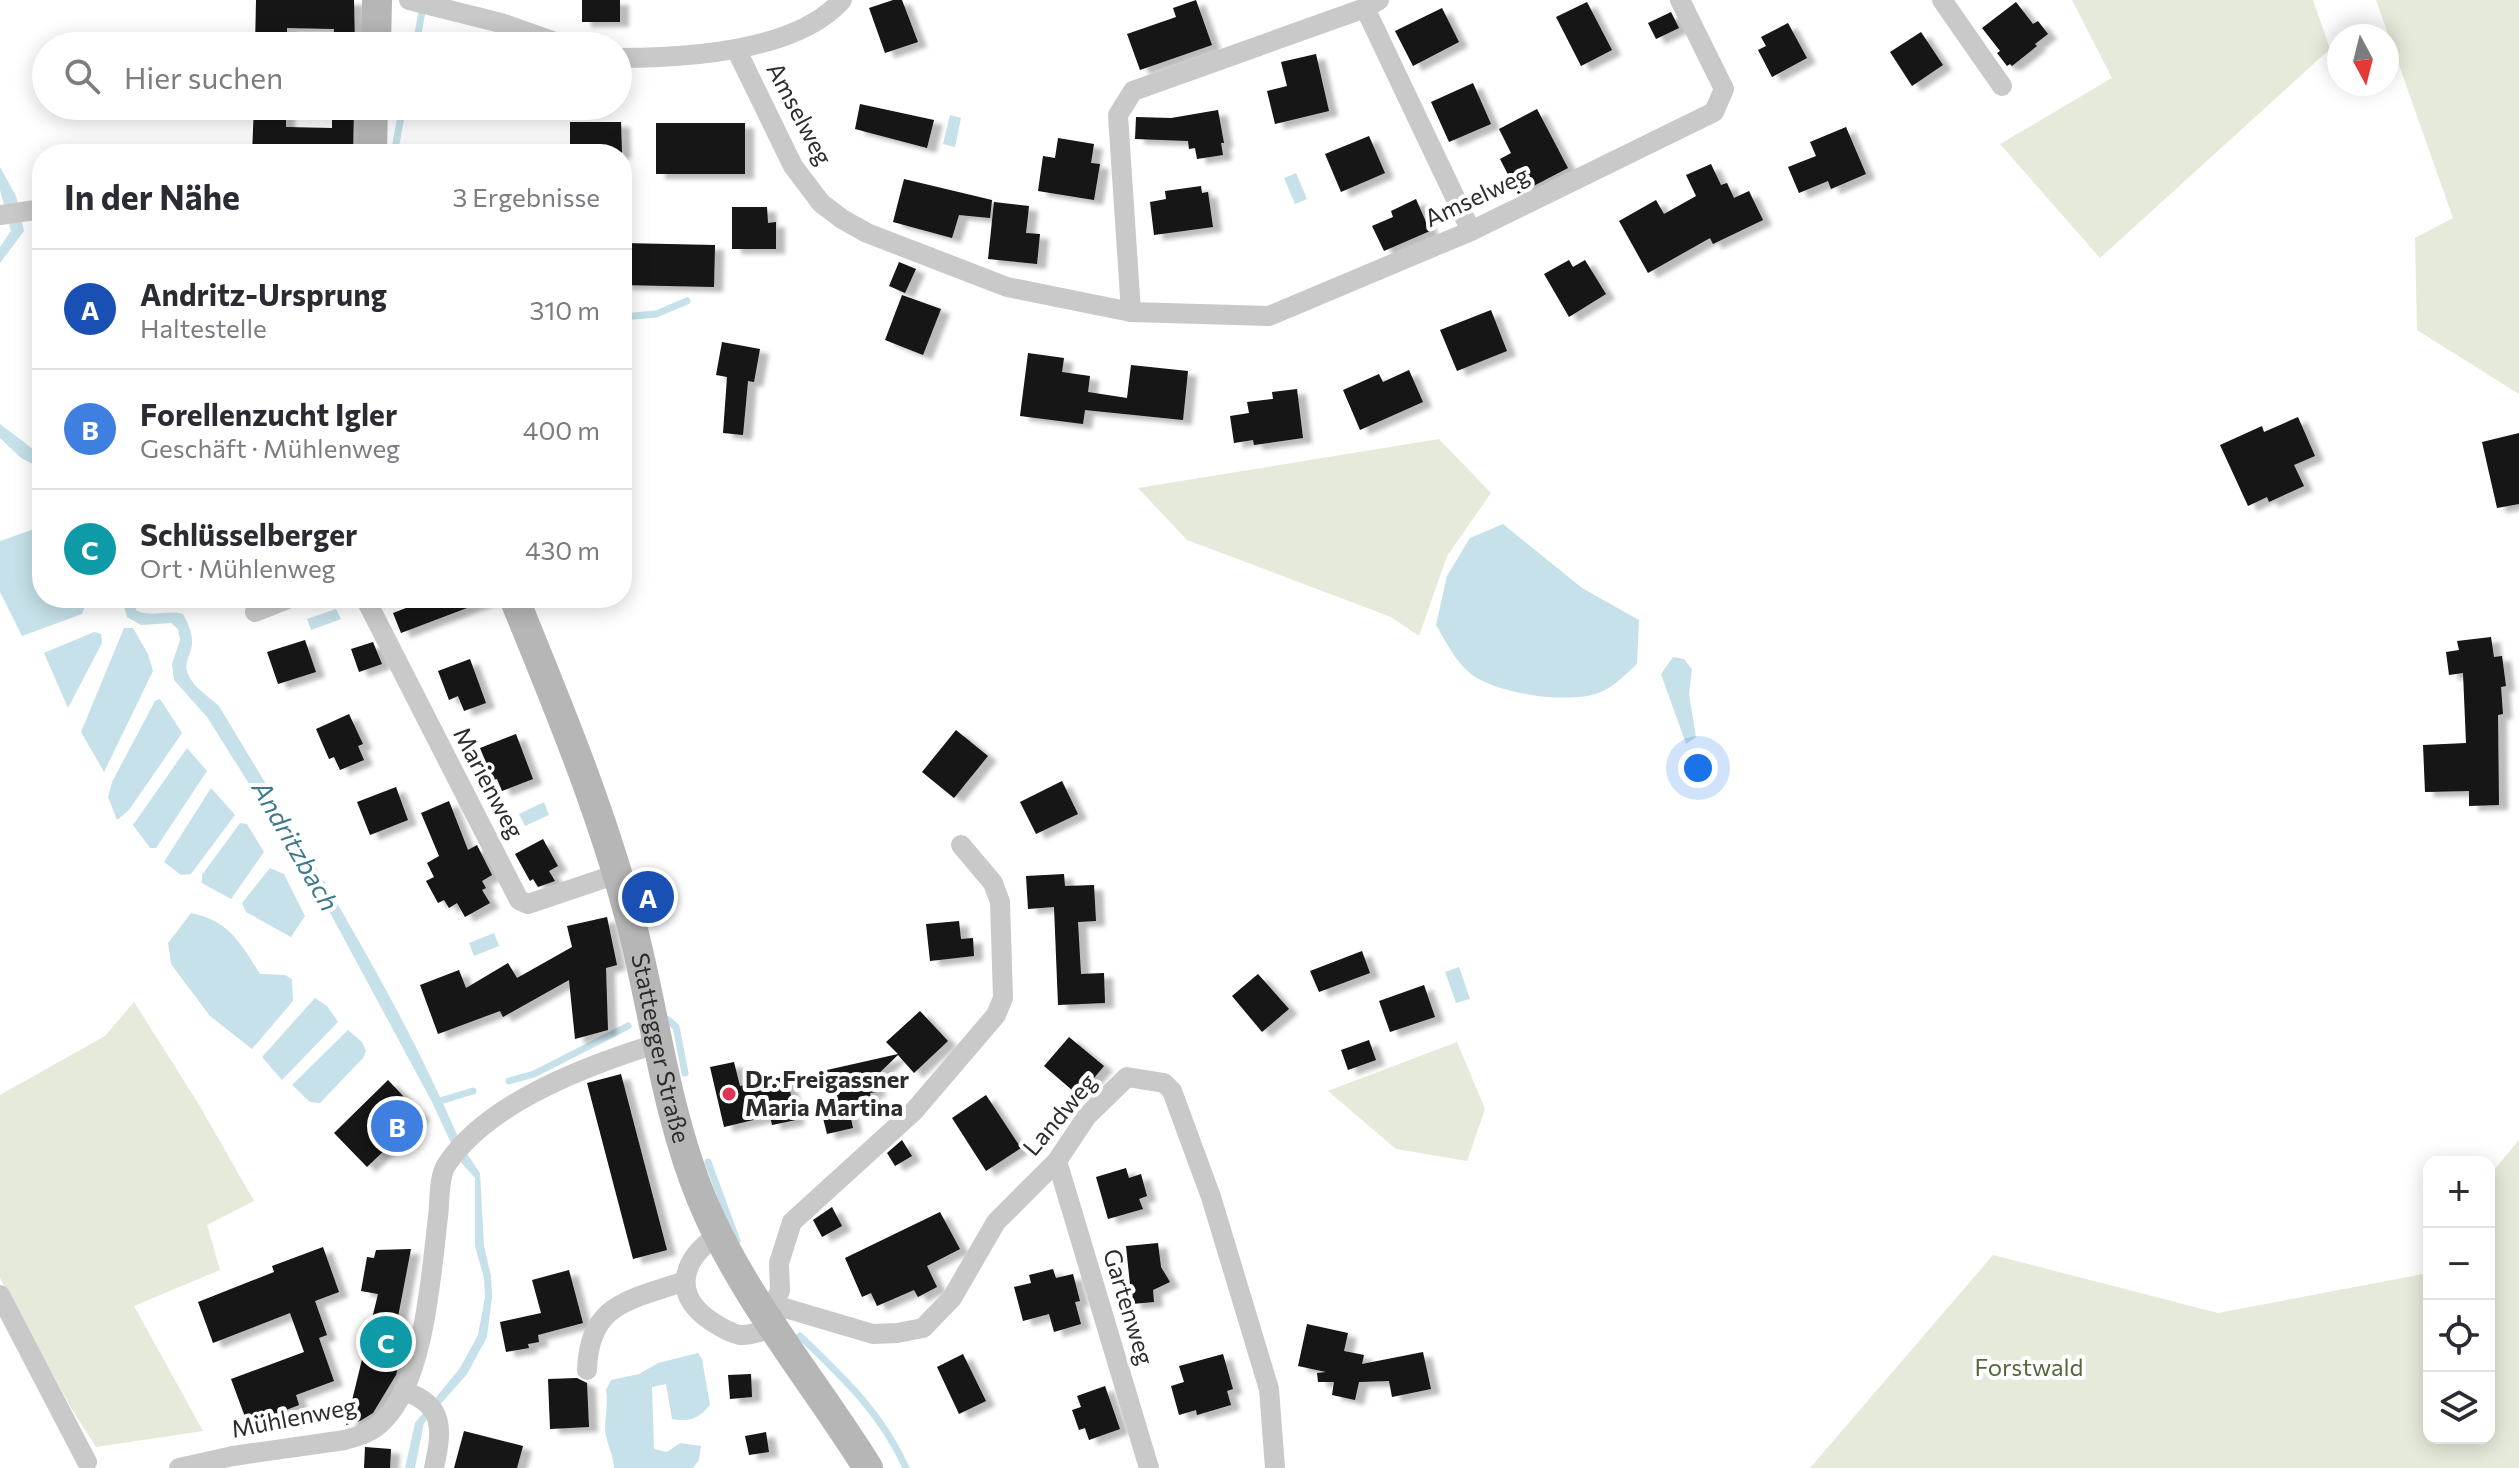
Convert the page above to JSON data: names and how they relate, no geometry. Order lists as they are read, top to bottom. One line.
{"streets":{"main road":["Stattegger Straße"],"street":["Amselweg","Marienweg","Landweg","Gartenweg","Mühlenweg"]},"crossings":[["Marienweg","Stattegger Straße"],["Stattegger Straße","Landweg"],["Stattegger Straße","Mühlenweg"],["Landweg","Gartenweg"]],"water":["Andritzbach"],"parks":["Forstwald"],"places":["Dr. Freigassner Maria Martina"],"north":"bottom","page":{"search":"Hier suchen","heading":["In der Nähe","3 Ergebnisse"],"list":[{"mark":"A","name":"Andritz-Ursprung","note":"Haltestelle","value":"310 m"},{"mark":"B","name":"Forellenzucht Igler","note":"Geschäft · Mühlenweg","value":"400 m"},{"mark":"C","name":"Schlüsselberger","note":"Ort · Mühlenweg","value":"430 m"}],"pins":["A","B","C"],"map_buttons":["+","−"]}}
